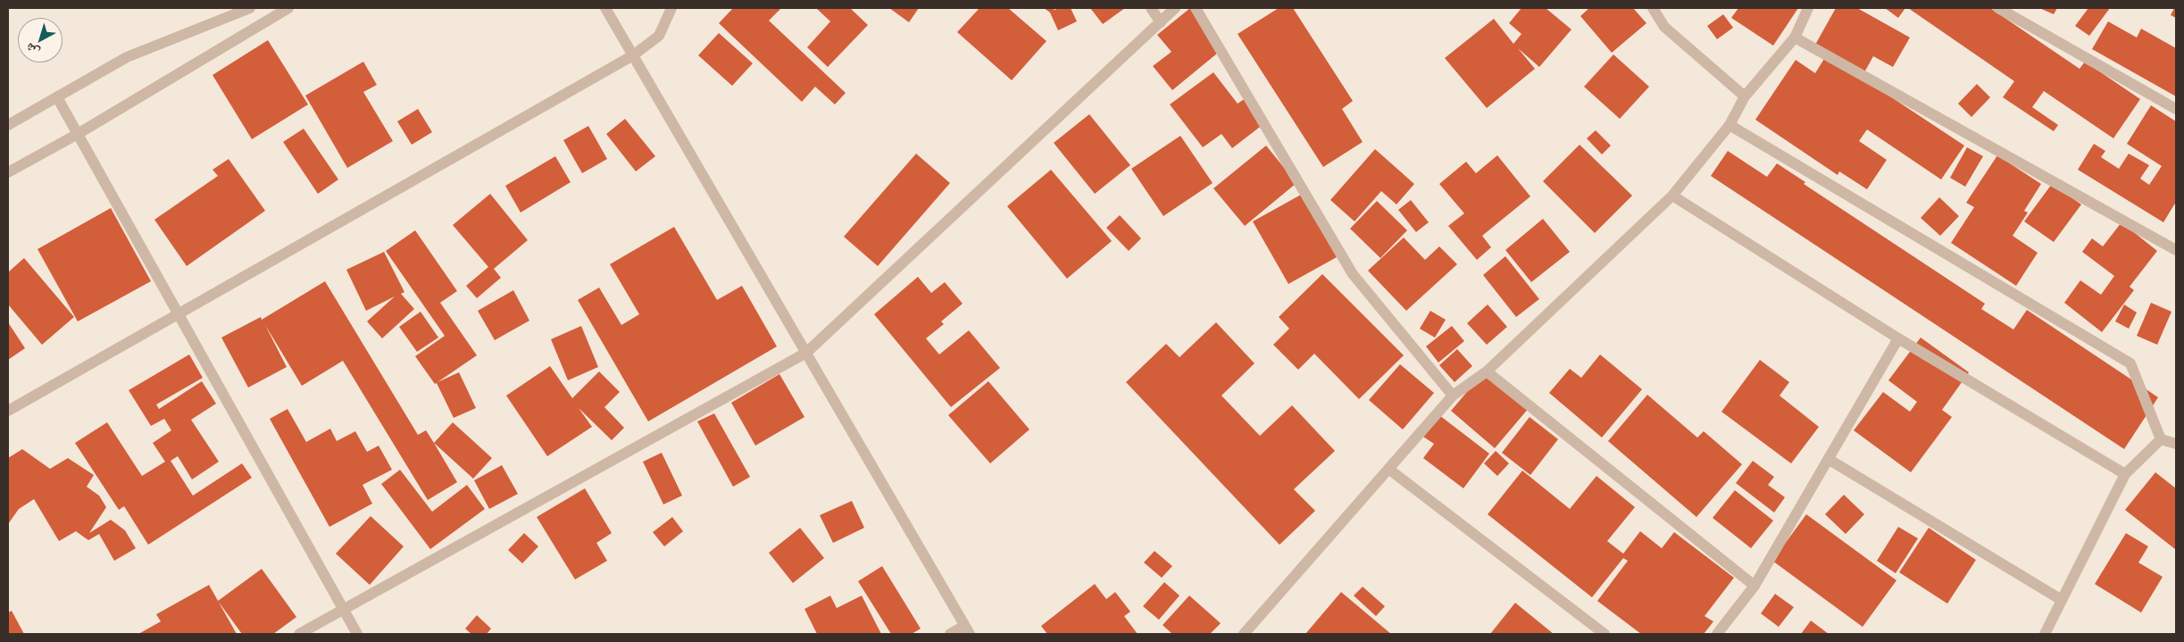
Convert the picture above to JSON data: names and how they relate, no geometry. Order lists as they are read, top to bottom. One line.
{"north":"bottom left"}
